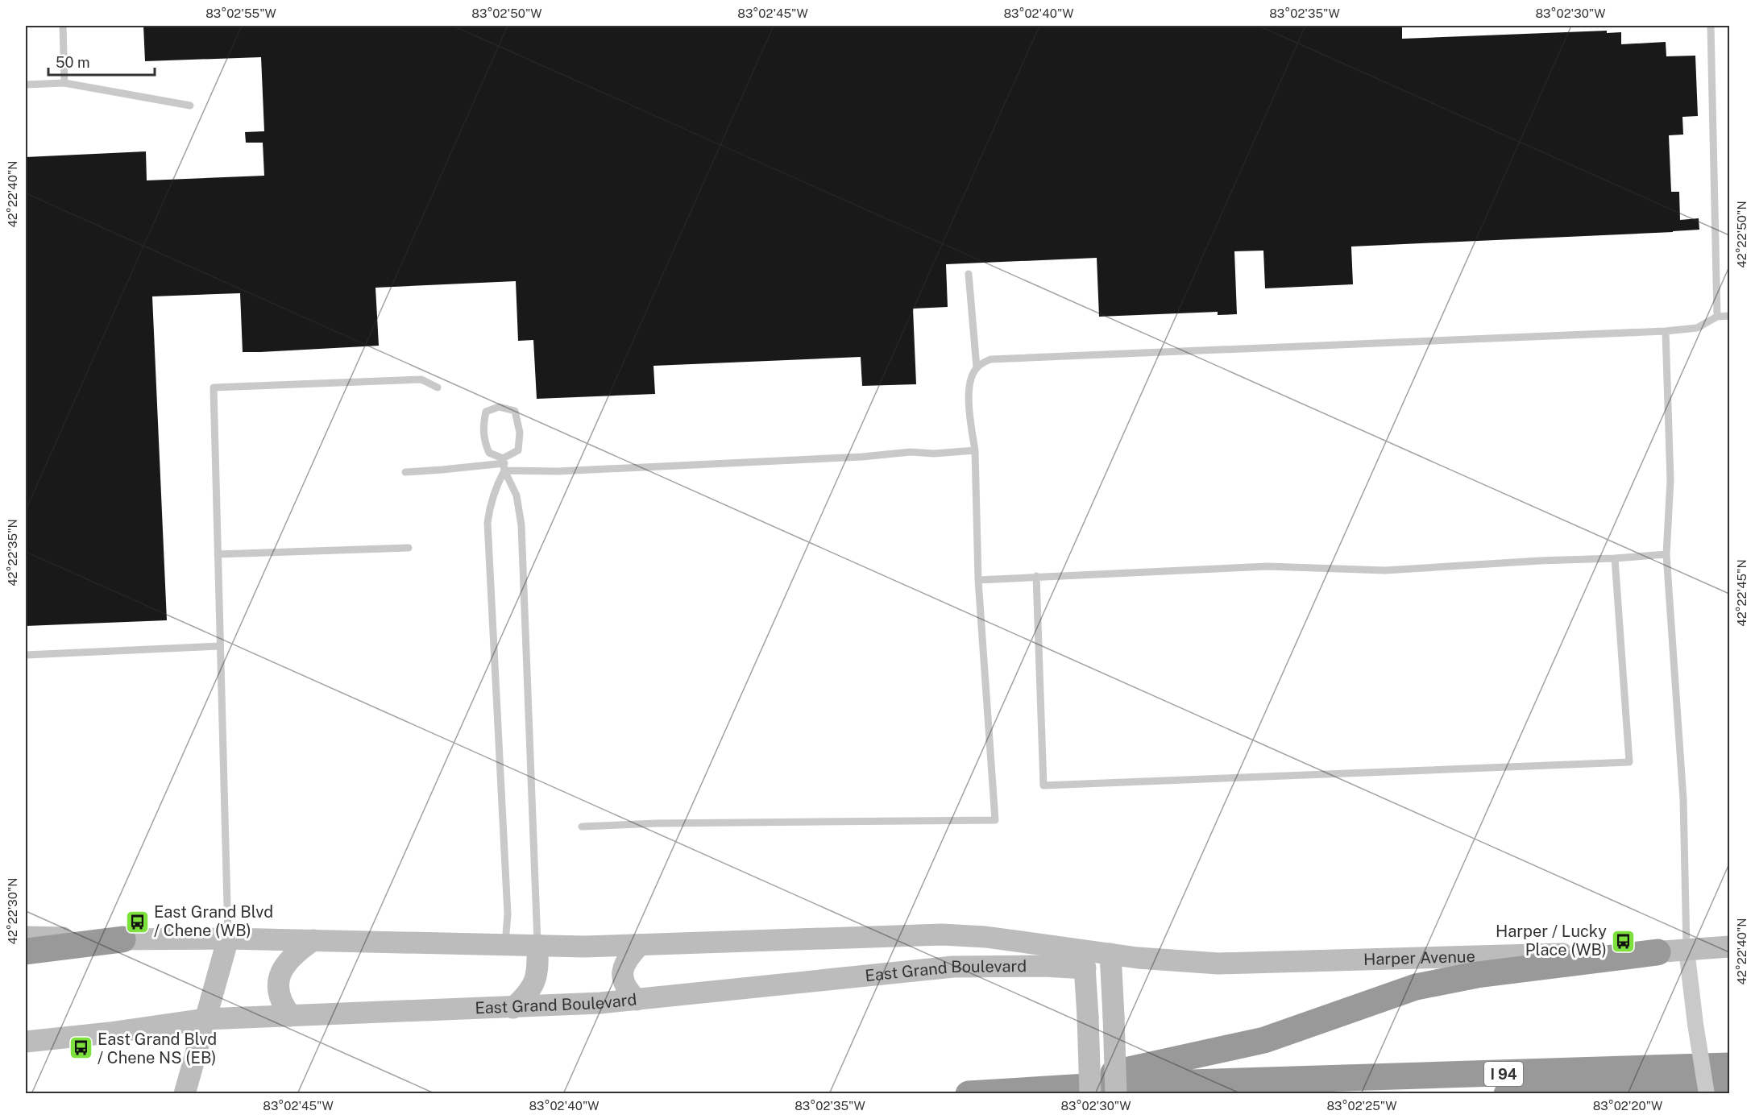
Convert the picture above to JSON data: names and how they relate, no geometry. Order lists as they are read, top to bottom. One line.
{"streets":{"highway":["I 94"],"main road":["Harper Avenue","East Grand Boulevard"]},"crossings":[["Harper Avenue","East Grand Boulevard"]],"places":{"bus stop":["East Grand Blvd / Chene (WB)","Harper / Lucky Place (WB)","East Grand Blvd / Chene NS (EB)"]},"scale_bar":"50 m","coordinates":["83°02'55\"W","83°02'50\"W","83°02'45\"W","83°02'40\"W","83°02'35\"W","83°02'30\"W","42°22'40\"N","42°22'50\"N","42°22'35\"N","42°22'45\"N","42°22'30\"N","83°02'25\"W","83°02'20\"W"]}
